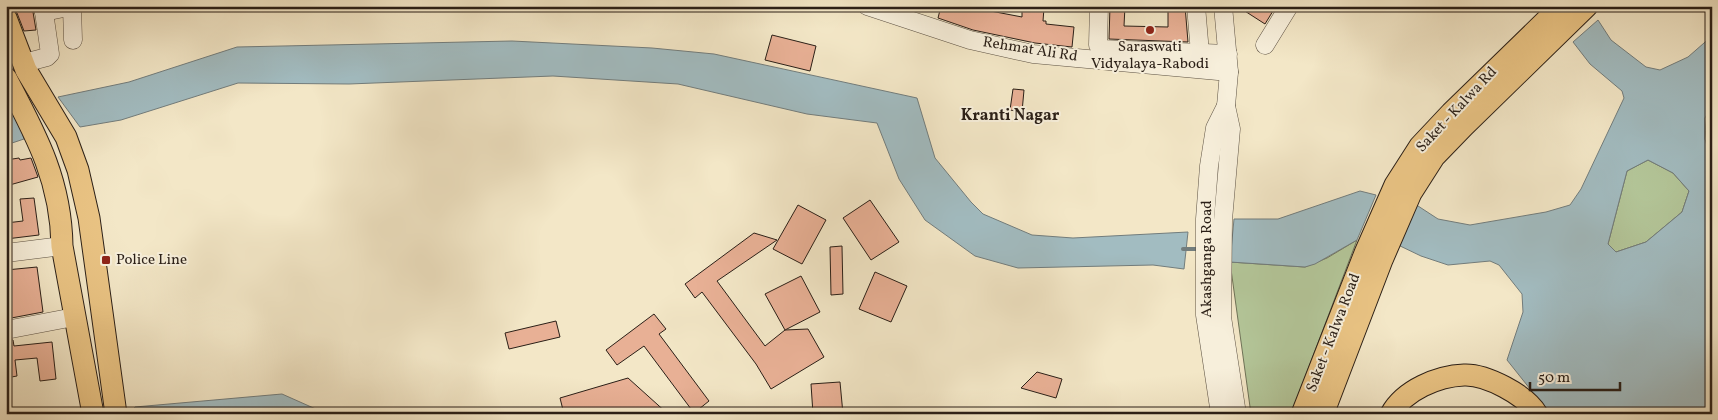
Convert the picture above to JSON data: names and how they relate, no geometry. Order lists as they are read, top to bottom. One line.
{"streets":{"main road":["Saket - Kalwa Rd","Saket - Kalwa Road"],"street":["Rehmat Ali Rd","Akashganga Road"]},"crossings":[["Rehmat Ali Rd","Akashganga Road"],["Saket - Kalwa Rd","Saket - Kalwa Road"]],"districts":["Kranti Nagar"],"places":{"other":["Saraswati Vidyalaya-Rabodi"],"transit":["Police Line"]},"scale_bar":"50 m"}
